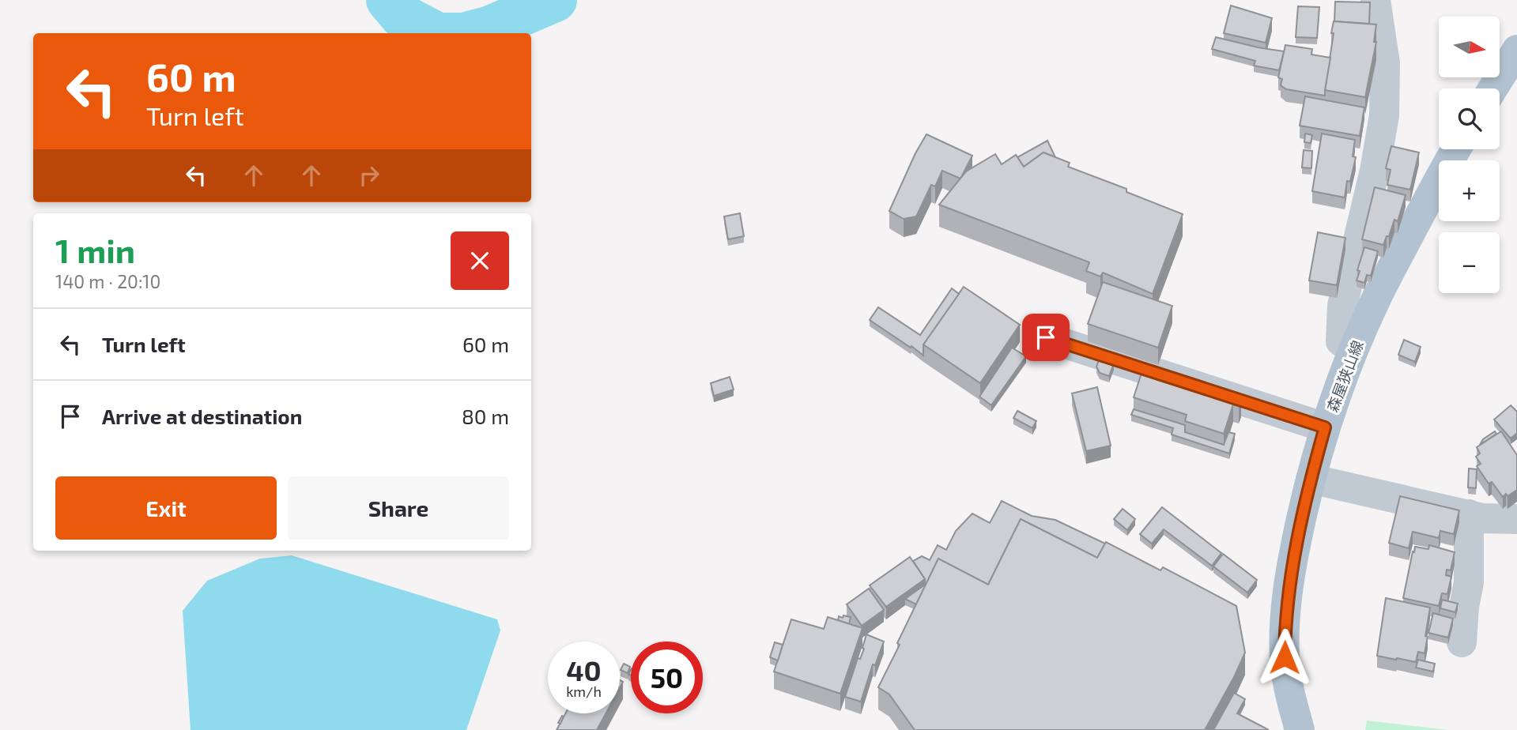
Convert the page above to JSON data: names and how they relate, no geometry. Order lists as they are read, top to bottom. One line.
{"streets":{"main road":["森屋狭山線"]},"north":"right","page":{"map_buttons":["+","−"],"turn":["60 m","Turn left"],"heading":["1 min","140 m · 20:10"],"list":[{"name":"Turn left","value":"60 m"},{"name":"Arrive at destination","value":"80 m"}],"buttons":["Exit","Share"],"speed":"40 km/h","limit":"50"}}
